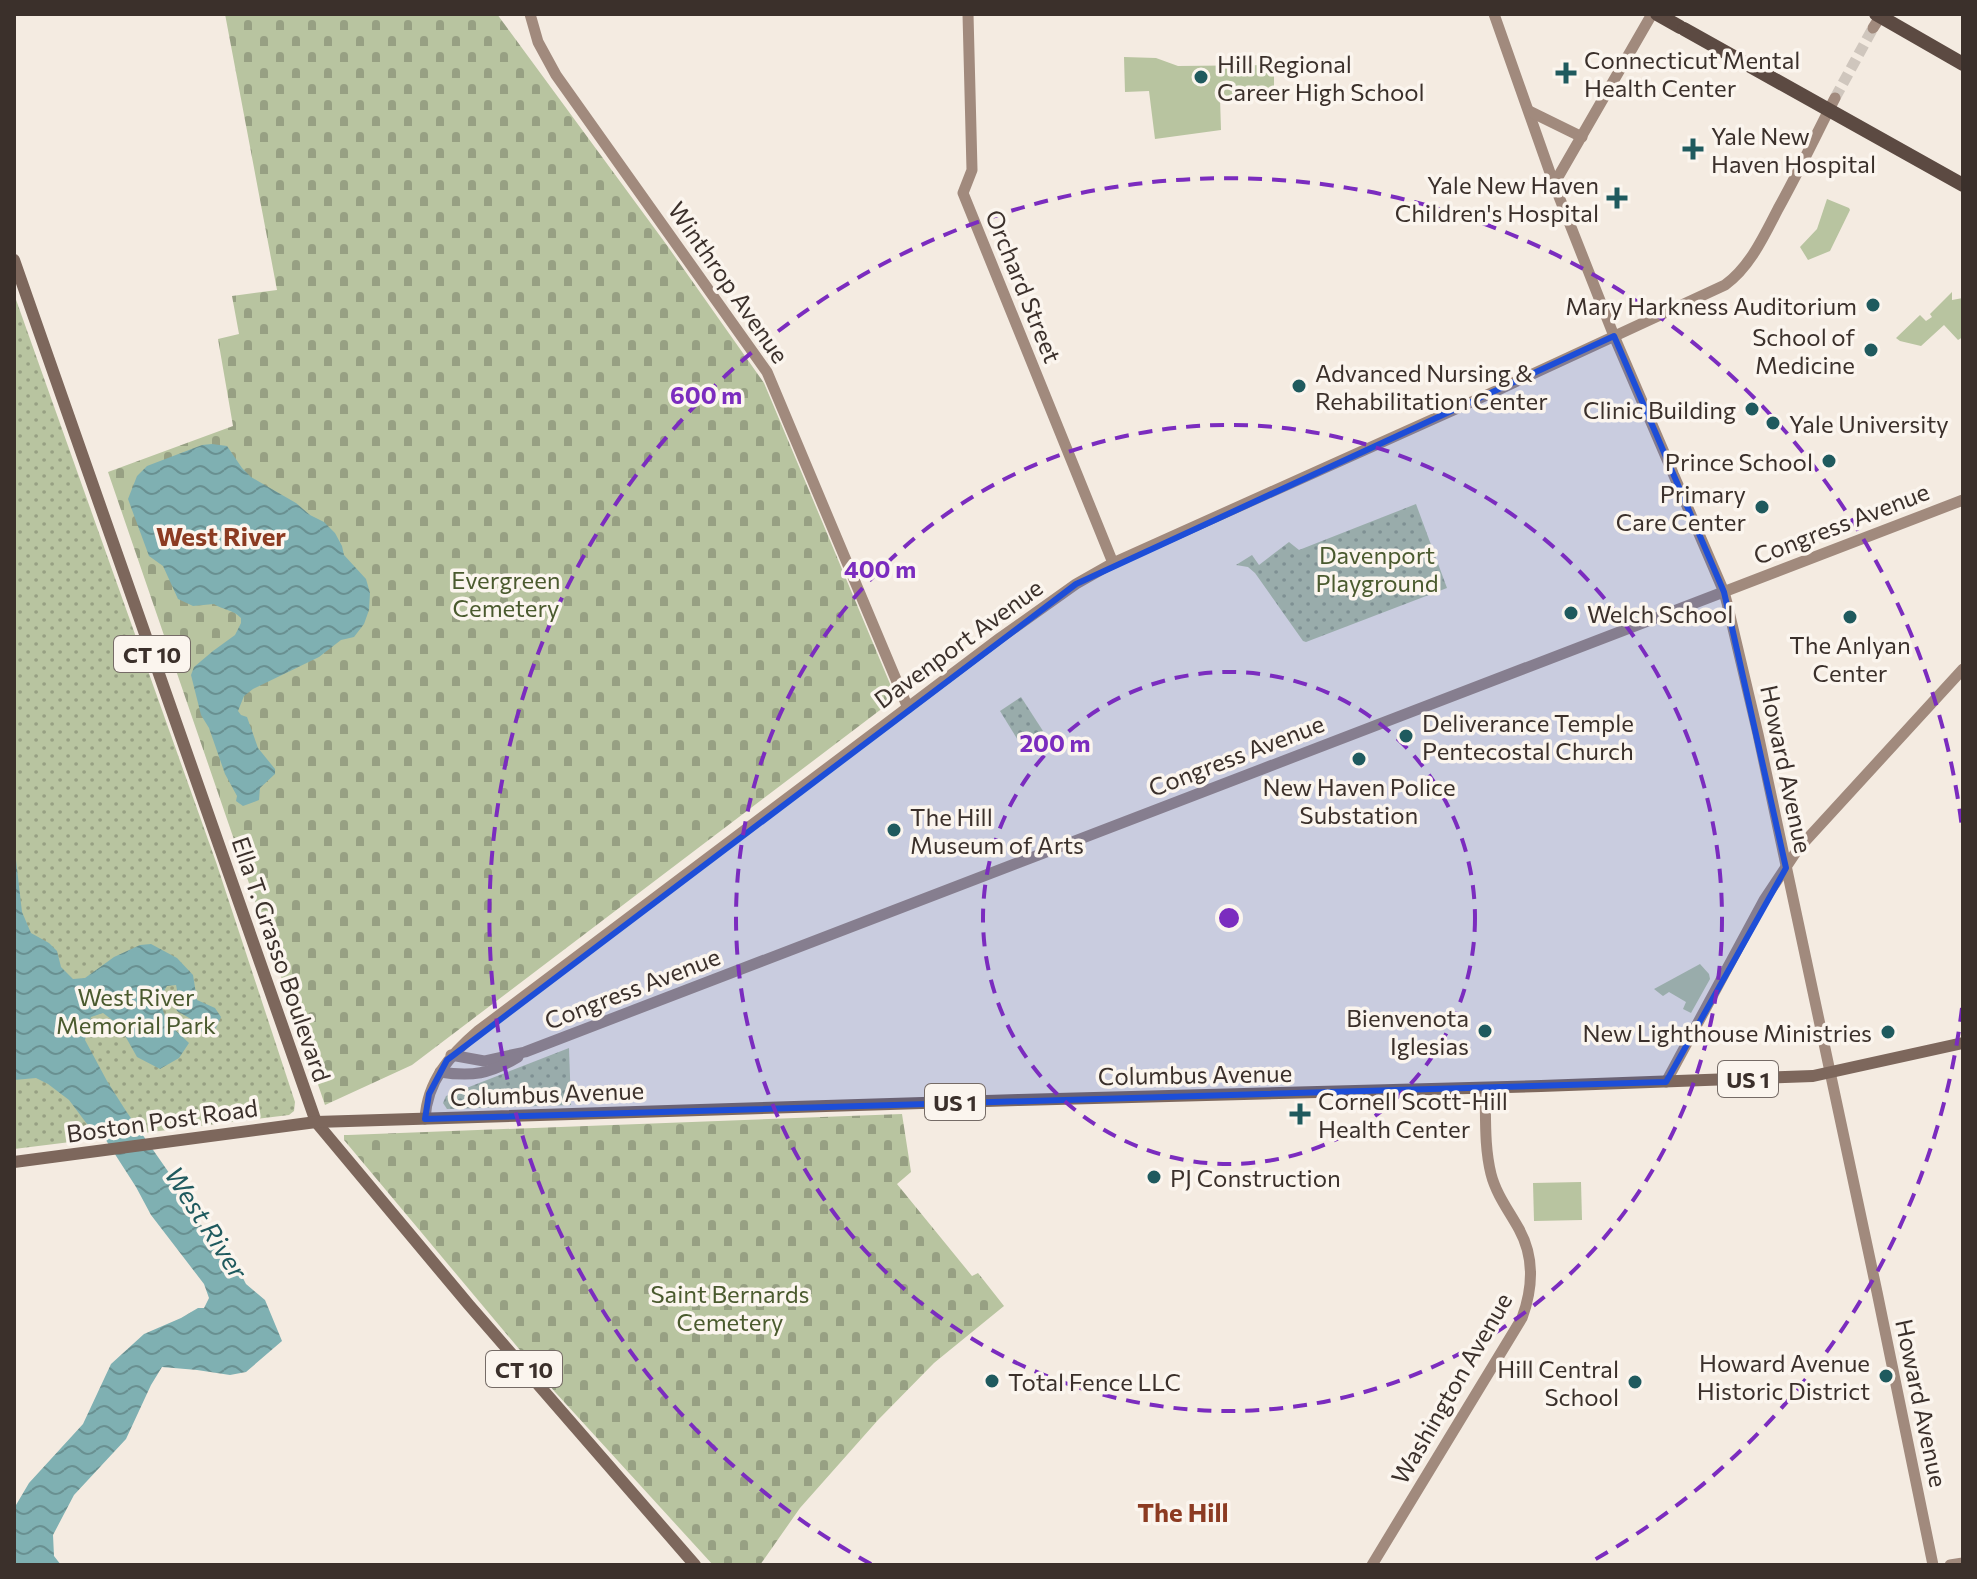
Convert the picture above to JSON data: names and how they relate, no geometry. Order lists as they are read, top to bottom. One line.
{"streets":{"main road":["Winthrop Avenue","Orchard Street","Congress Avenue","Davenport Avenue","CT 10","Howard Avenue","Ella T. Grasso Boulevard","Columbus Avenue","US 1","Boston Post Road","Washington Avenue"]},"crossings":[["Winthrop Avenue","Davenport Avenue"],["Orchard Street","Davenport Avenue"],["Congress Avenue","Davenport Avenue"],["Congress Avenue","Howard Avenue"],["Davenport Avenue","Howard Avenue"],["Davenport Avenue","Columbus Avenue"],["Davenport Avenue","US 1"],["Howard Avenue","Columbus Avenue"],["Ella T. Grasso Boulevard","US 1"],["Ella T. Grasso Boulevard","Boston Post Road"],["Columbus Avenue","US 1"],["Columbus Avenue","Washington Avenue"],["US 1","Boston Post Road"]],"districts":["West River","The Hill"],"water":["West River"],"parks":["Davenport Playground","Evergreen Cemetery","West River Memorial Park","Saint Bernards Cemetery"],"places":{"health":["Connecticut Mental Health Center","Yale New Haven Hospital","Yale New Haven Children's Hospital","Cornell Scott-Hill Health Center"],"other":["Hill Regional Career High School","Mary Harkness Auditorium","School of Medicine","Advanced Nursing & Rehabilitation Center","Clinic Building","Yale University","Prince School","Primary Care Center","Welch School","The Anlyan Center","Deliverance Temple Pentecostal Church","New Haven Police Substation","The Hill Museum of Arts","Bienvenota Iglesias","New Lighthouse Ministries","PJ Construction","Howard Avenue Historic District","Total Fence LLC","Hill Central School"]},"rings":["600 m","400 m","200 m"]}
